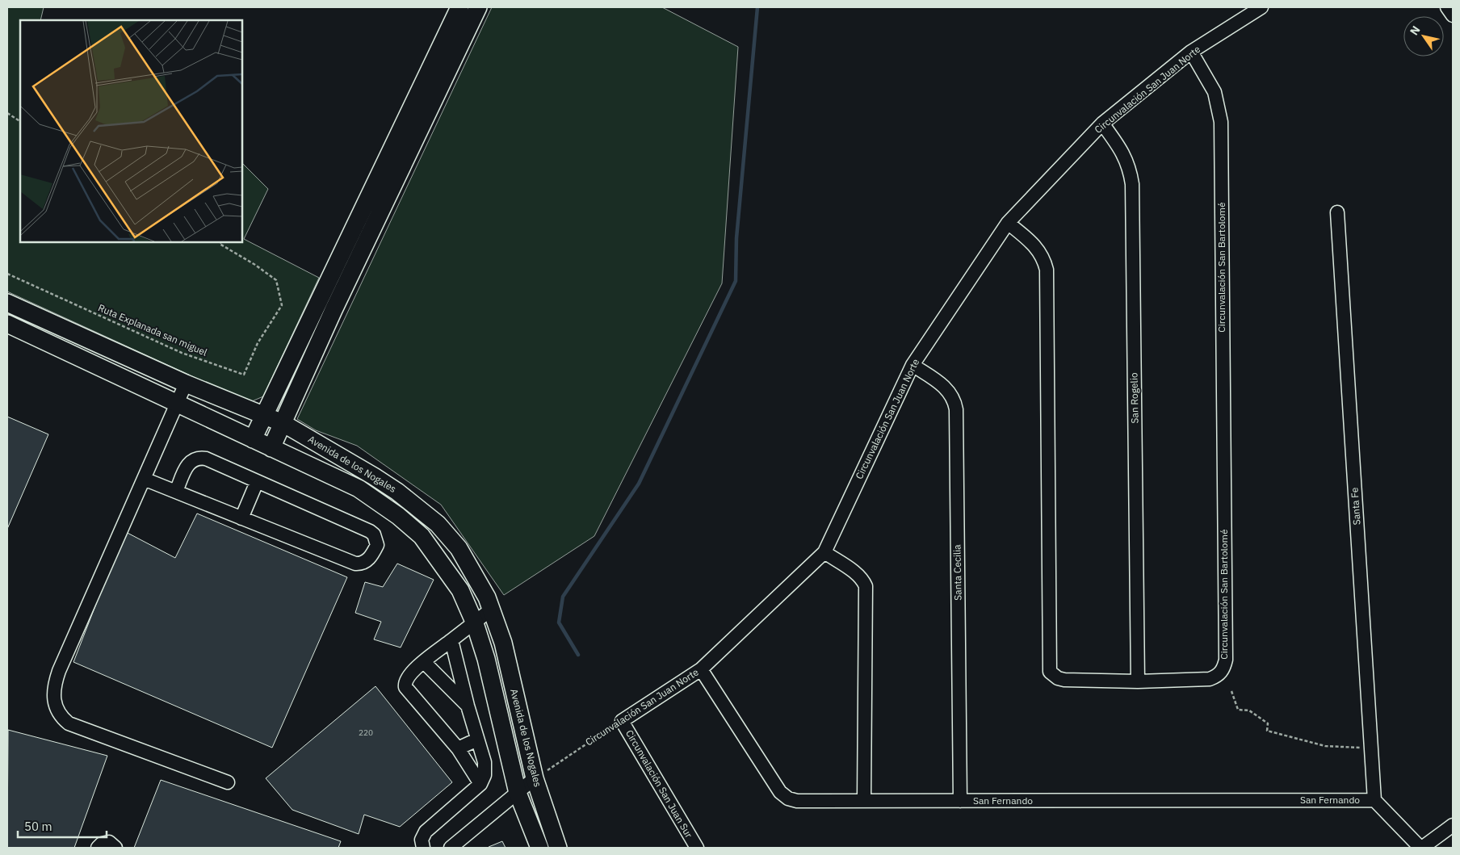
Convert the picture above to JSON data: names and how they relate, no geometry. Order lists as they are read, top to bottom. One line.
{"streets":{"main road":["Avenida de los Nogales"],"street":["Circunvalación San Juan Norte","Circunvalación San Bartolomé","San Rogelio","Santa Fe","Santa Cecilia","Circunvalación San Juan Sur","San Fernando"],"path":["Ruta Explanada san miguel"]},"crossings":[["Circunvalación San Juan Norte","Circunvalación San Bartolomé"],["Circunvalación San Juan Norte","San Rogelio"],["Circunvalación San Juan Norte","Avenida de los Nogales"],["Circunvalación San Juan Norte","Santa Cecilia"],["Circunvalación San Juan Norte","Circunvalación San Juan Sur"],["Circunvalación San Juan Norte","San Fernando"],["Circunvalación San Bartolomé","San Rogelio"],["Santa Fe","San Fernando"],["Santa Cecilia","San Fernando"]],"house_numbers":["220"],"scale_bar":"50 m","north":"top left"}
